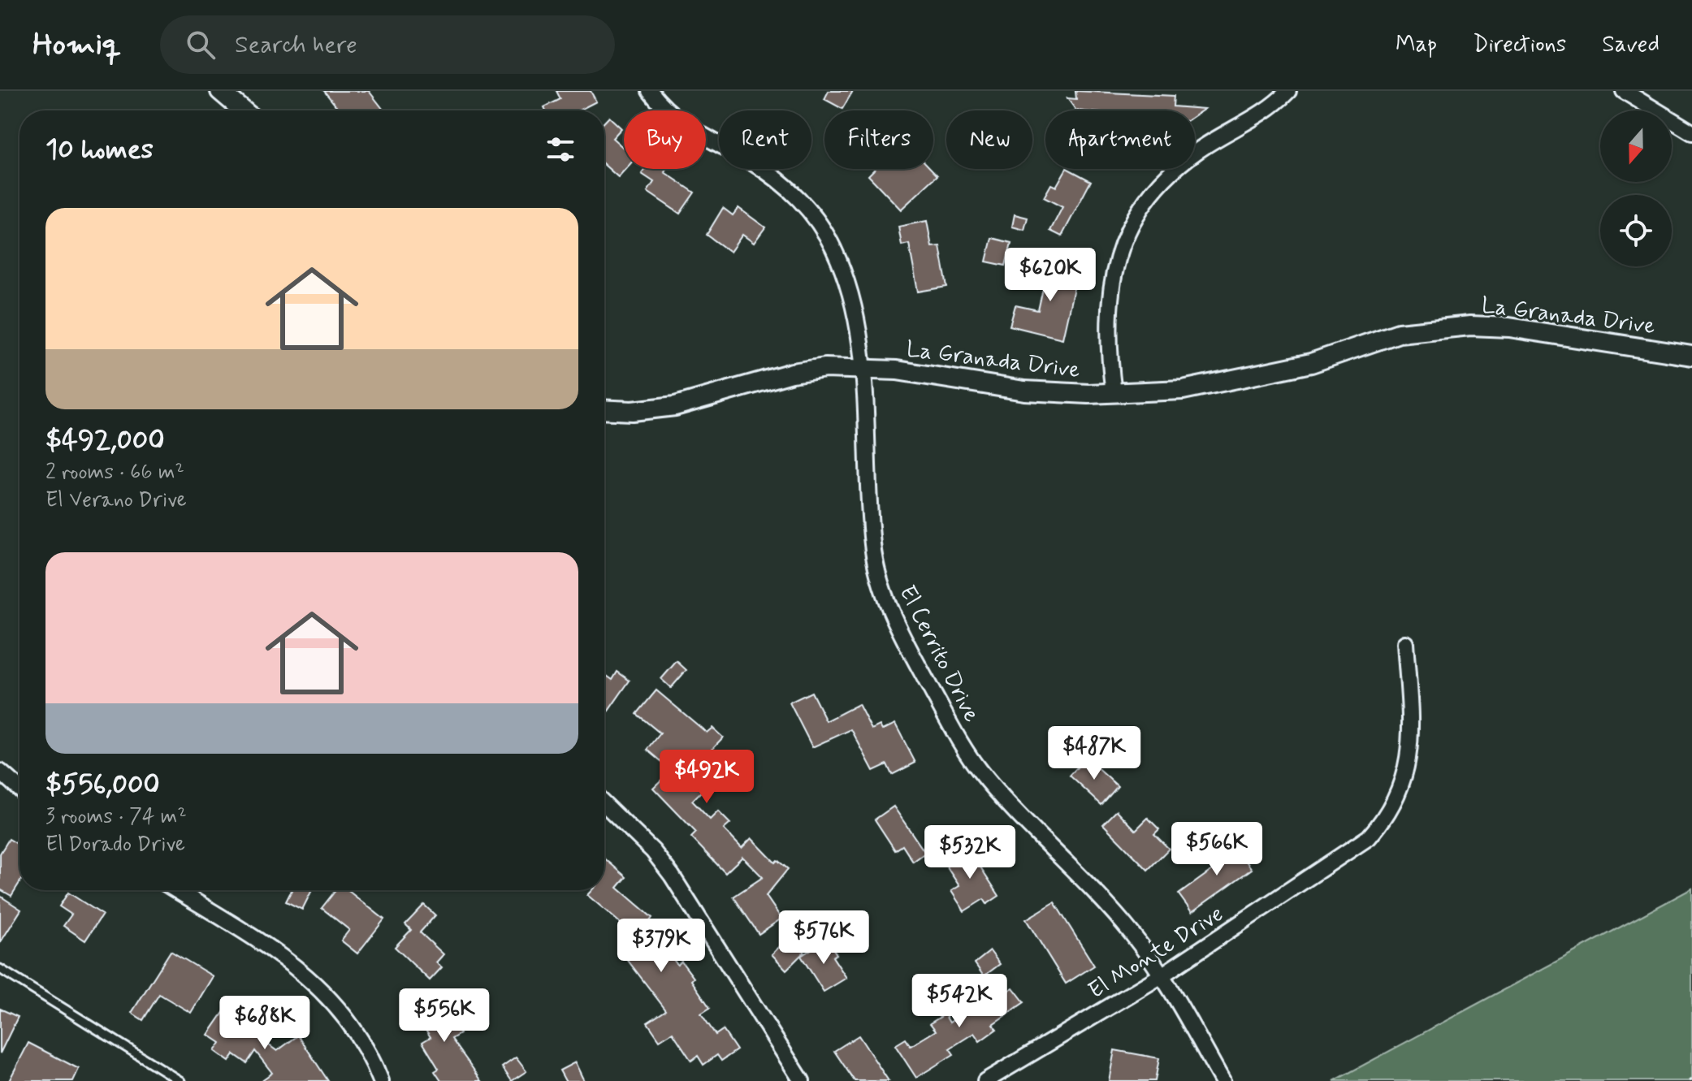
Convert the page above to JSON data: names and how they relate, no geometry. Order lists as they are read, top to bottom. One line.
{"streets":{"street":["La Granada Drive","El Cerrito Drive","El Monte Drive"]},"crossings":[["La Granada Drive","El Cerrito Drive"],["El Cerrito Drive","El Monte Drive"]],"north":"bottom","page":{"header":"Homiq","search":"Search here","nav":["Map","Directions","Saved"],"chip":["Buy","Rent","Filters","New","Apartment"],"heading":"10 homes","list":[{"name":"$492,000","note":"2 rooms · 66 m² · El Verano Drive"},{"name":"$556,000","note":"3 rooms · 74 m² · El Dorado Drive"}],"price":["$620K","$487K","$492K","$566K","$532K","$576K","$379K","$542K","$556K","$688K"]}}
